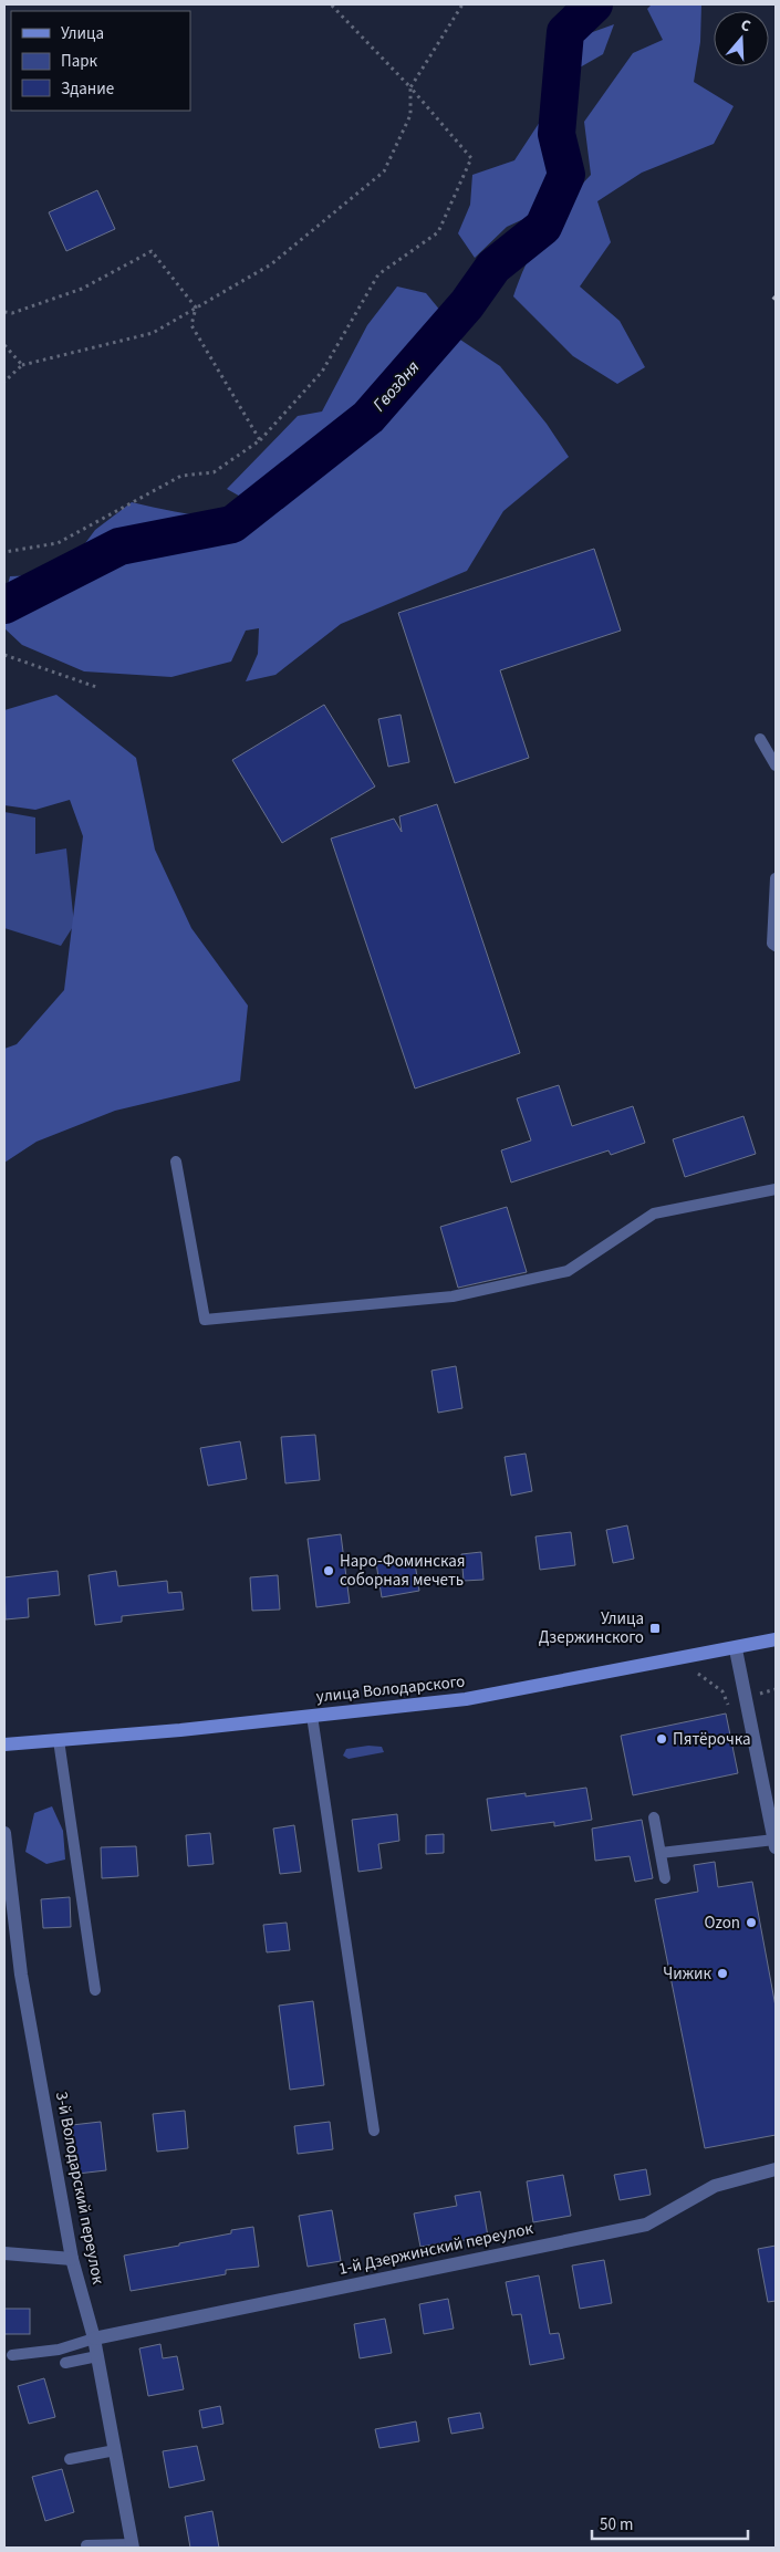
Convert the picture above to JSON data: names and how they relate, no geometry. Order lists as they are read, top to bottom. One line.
{"streets":{"main road":["улица Володарского"],"street":["3-й Володарский переулок","1-й Дзержинский переулок"]},"crossings":[["3-й Володарский переулок","1-й Дзержинский переулок"]],"water":["Гвоздня"],"places":{"other":["Наро-Фоминская соборная мечеть","Пятёрочка","Ozon","Чижик"],"transit":["Улица Дзержинского"]},"legend":["Улица","Парк","Здание"],"scale_bar":"50 m","north":"top"}
